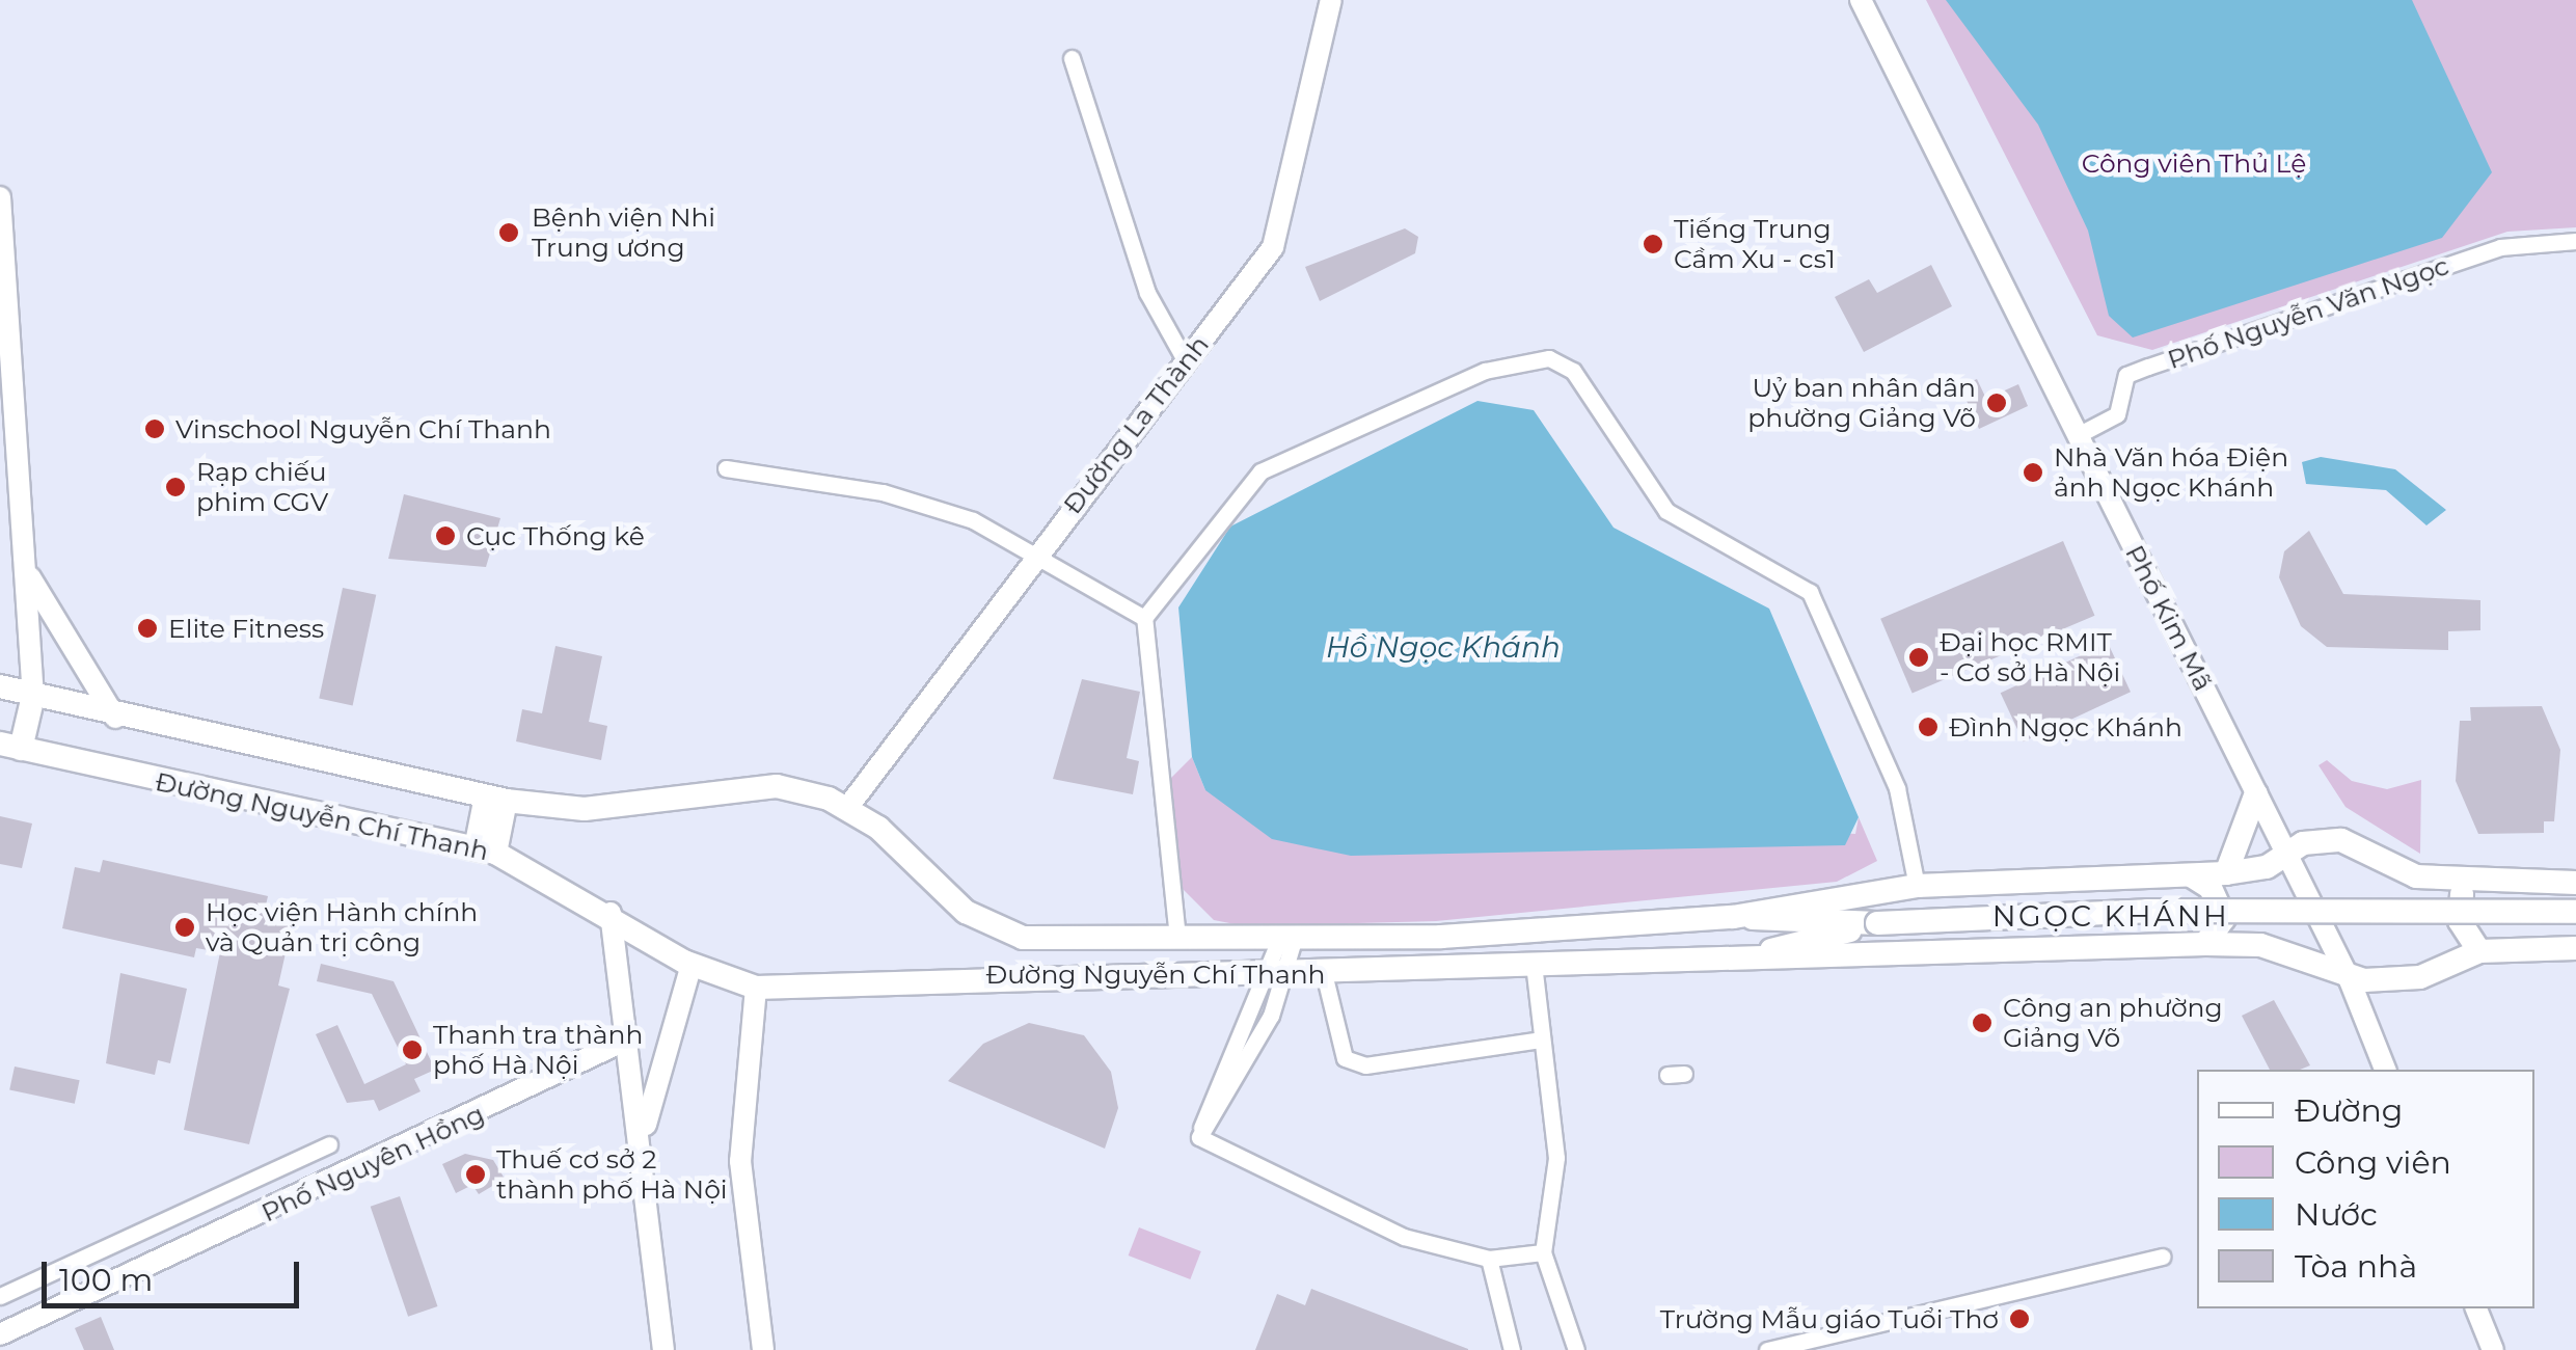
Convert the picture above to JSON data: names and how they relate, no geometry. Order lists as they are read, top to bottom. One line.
{"streets":{"main road":["Đường La Thành","Phố Kim Mã","Đường Nguyễn Chí Thanh","Phố Nguyên Hồng"],"street":["Phố Nguyễn Văn Ngọc"]},"crossings":[["Phố Nguyễn Văn Ngọc","Phố Kim Mã"],["Đường La Thành","Đường Nguyễn Chí Thanh"],["Phố Kim Mã","Đường Nguyễn Chí Thanh"]],"districts":["NGỌC KHÁNH"],"water":["Hồ Ngọc Khánh"],"parks":["Công viên Thủ Lệ"],"places":["Bệnh viện Nhi Trung ương","Tiếng Trung Cầm Xu - cs1","Uỷ ban nhân dân phường Giảng Võ","Vinschool Nguyễn Chí Thanh","Nhà Văn hóa Điện ảnh Ngọc Khánh","Rạp chiếu phim CGV","Cục Thống kê","Elite Fitness","Đại học RMIT - Cơ sở Hà Nội","Đình Ngọc Khánh","Học viện Hành chính và Quản trị công","Công an phường Giảng Võ","Thanh tra thành phố Hà Nội","Thuế cơ sở 2 thành phố Hà Nội","Trường Mẫu giáo Tuổi Thơ"],"legend":["Đường","Công viên","Nước","Tòa nhà"],"scale_bar":"100 m"}
